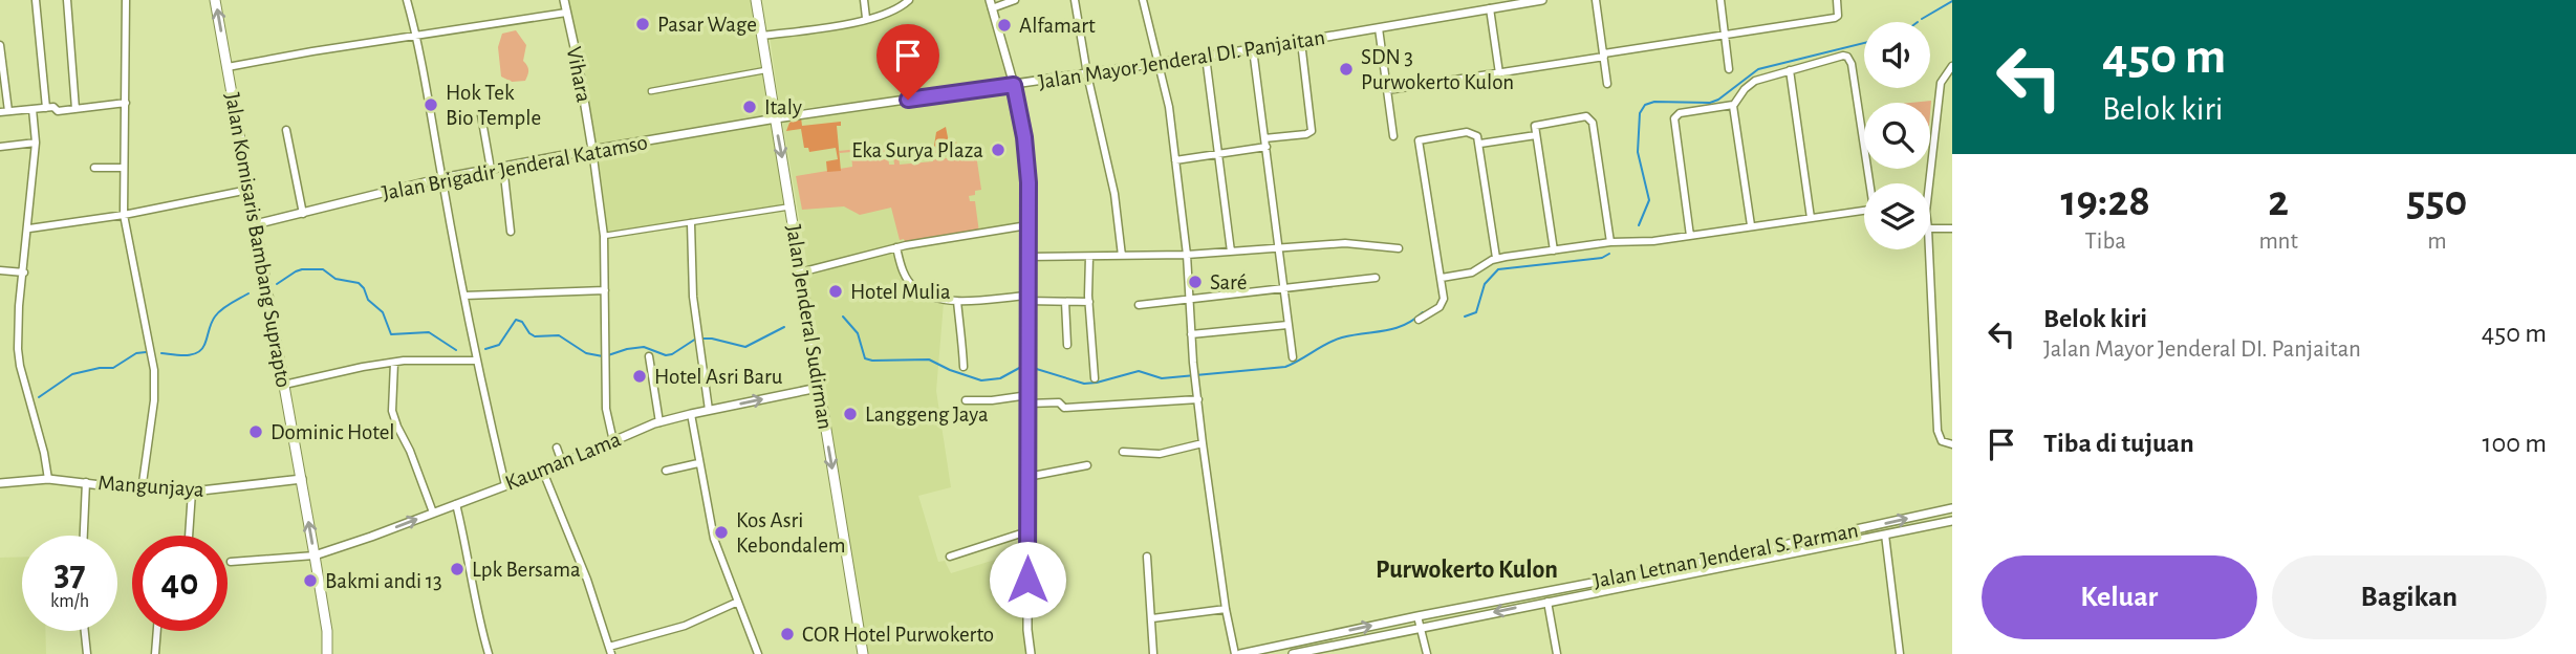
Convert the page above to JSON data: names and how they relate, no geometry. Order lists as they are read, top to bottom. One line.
{"streets":{"main road":["Jalan Komisaris Bambang Suprapto","Jalan Jenderal Sudirman"],"street":["Jalan Mayor Jenderal DI. Panjaitan","Vihara","Jalan Brigadir Jenderal Katamso","Kauman Lama","Mangunjaya","Jalan Letnan Jenderal S. Parman"]},"crossings":[["Jalan Mayor Jenderal DI. Panjaitan","Jalan Brigadir Jenderal Katamso"],["Jalan Mayor Jenderal DI. Panjaitan","Jalan Jenderal Sudirman"],["Vihara","Jalan Brigadir Jenderal Katamso"],["Jalan Brigadir Jenderal Katamso","Jalan Komisaris Bambang Suprapto"],["Jalan Brigadir Jenderal Katamso","Jalan Jenderal Sudirman"],["Jalan Komisaris Bambang Suprapto","Kauman Lama"],["Jalan Komisaris Bambang Suprapto","Mangunjaya"],["Jalan Jenderal Sudirman","Kauman Lama"]],"one_way":["Jalan Jenderal Sudirman","Kauman Lama"],"districts":["Purwokerto Kulon"],"places":["Pasar Wage","Alfamart","SDN 3 Purwokerto Kulon","Hok Tek Bio Temple","Italy","Eka Surya Plaza","Saré","Hotel Mulia","Hotel Asri Baru","Langgeng Jaya","Dominic Hotel","Kos Asri Kebondalem","Lpk Bersama","Bakmi andi 13","COR Hotel Purwokerto"],"page":{"turn":["450 m","Belok kiri"],"eta":["19:28","Tiba","2","mnt","550","m"],"list":[{"name":"Belok kiri","note":"Jalan Mayor Jenderal DI. Panjaitan","value":"450 m"},{"name":"Tiba di tujuan","value":"100 m"}],"speed":"37 km/h","limit":"40","buttons":["Keluar","Bagikan"]}}
